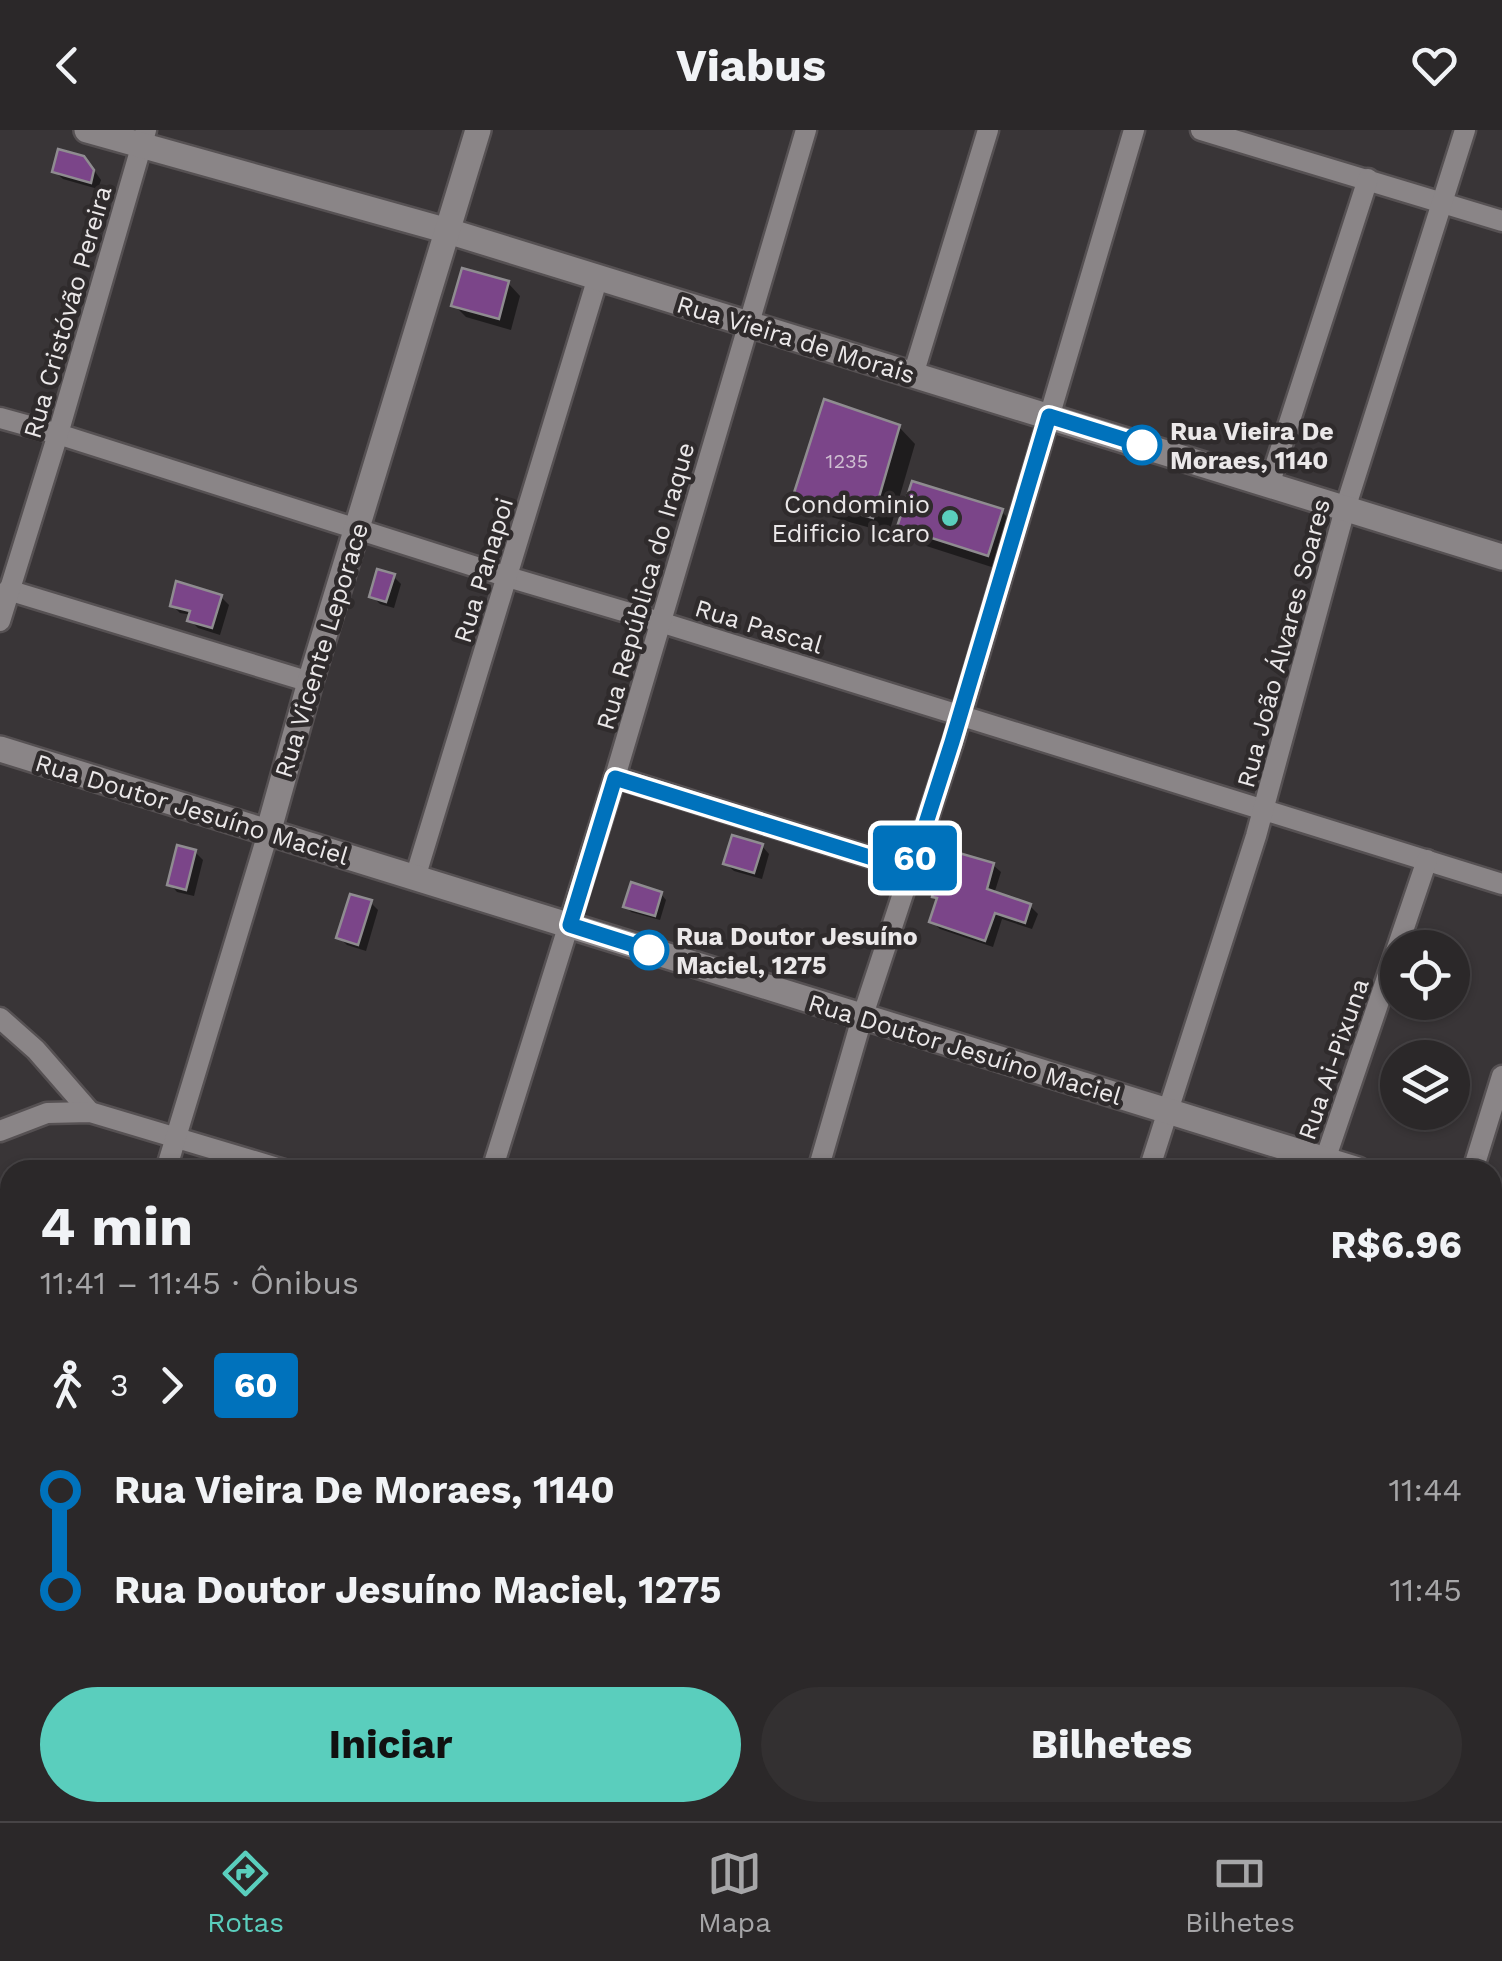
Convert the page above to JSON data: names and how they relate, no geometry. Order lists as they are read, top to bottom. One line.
{"streets":{"street":["Rua Cristóvão Pereira","Rua Vieira de Morais","Rua Panapoi","Rua República do Iraque","Rua Pascal","Rua João Álvares Soares","Rua Vicente Leporace","Rua Doutor Jesuíno Maciel","Rua Ai-Pixuna"]},"crossings":[["Rua Cristóvão Pereira","Rua Vieira de Morais"],["Rua Cristóvão Pereira","Rua Pascal"],["Rua Vieira de Morais","Rua Panapoi"],["Rua Vieira de Morais","Rua República do Iraque"],["Rua Vieira de Morais","Rua João Álvares Soares"],["Rua Vieira de Morais","Rua Vicente Leporace"],["Rua Panapoi","Rua Pascal"],["Rua Panapoi","Rua Doutor Jesuíno Maciel"],["Rua República do Iraque","Rua Pascal"],["Rua República do Iraque","Rua Doutor Jesuíno Maciel"],["Rua Pascal","Rua João Álvares Soares"],["Rua Pascal","Rua Vicente Leporace"],["Rua Pascal","Rua Ai-Pixuna"],["Rua João Álvares Soares","Rua Doutor Jesuíno Maciel"],["Rua Vicente Leporace","Rua Doutor Jesuíno Maciel"],["Rua Doutor Jesuíno Maciel","Rua Ai-Pixuna"]],"places":["Rua Vieira De Moraes, 1140","Condominio Edificio Icaro","Rua Doutor Jesuíno Maciel, 1275"],"lines":["bus line 60"],"house_numbers":["1235"],"page":{"header":"Viabus","on_map":"60","heading":["4 min","11:41 – 11:45 · Ônibus","R$6.96"],"legs":["3","60"],"list":[{"name":"Rua Vieira De Moraes, 1140","value":"11:44"},{"name":"Rua Doutor Jesuíno Maciel, 1275","value":"11:45"}],"buttons":["Iniciar","Bilhetes"],"tabs":["Rotas","Mapa","Bilhetes"]}}
